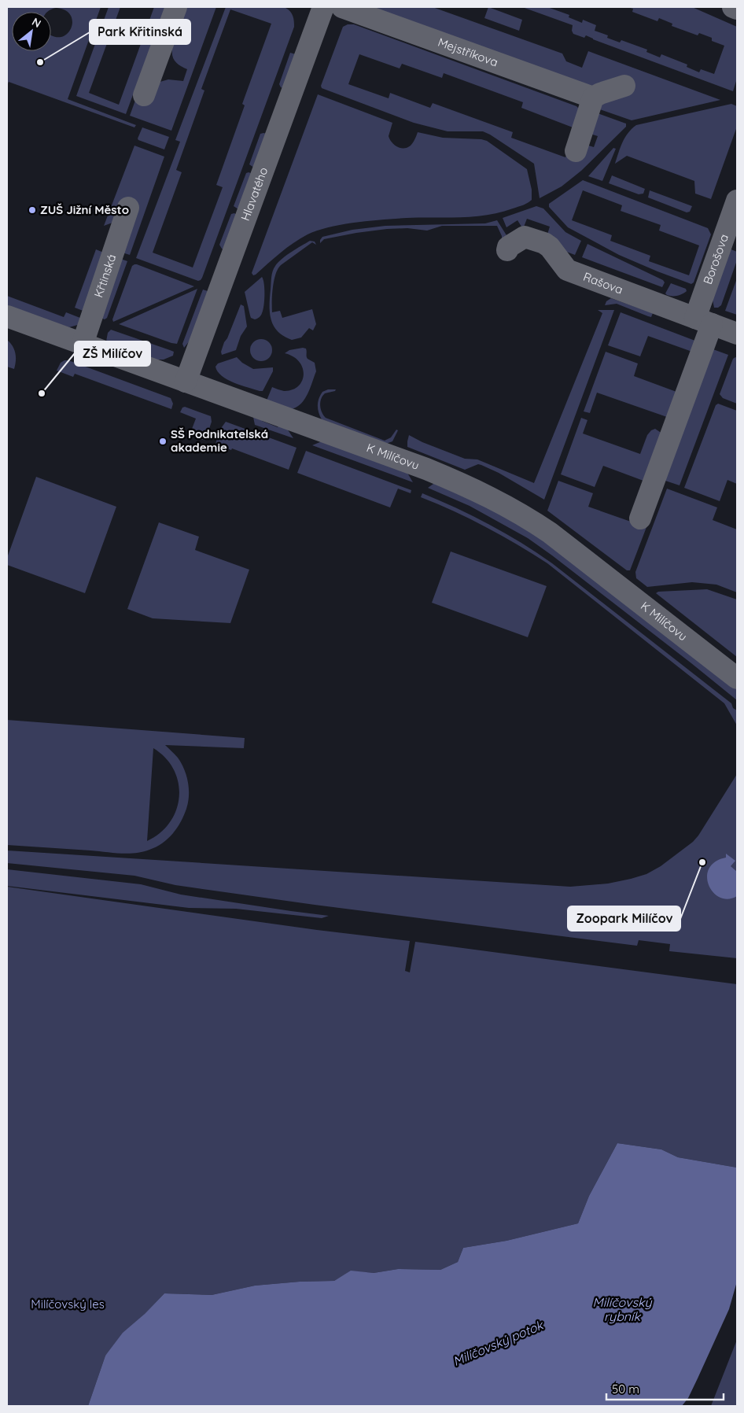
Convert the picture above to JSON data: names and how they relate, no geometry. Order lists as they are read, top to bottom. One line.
{"streets":{"street":["Mejstříkova","Hlavatého","Borošova","Křtinská","Rašova","K Milíčovu"]},"crossings":[["Hlavatého","K Milíčovu"],["Borošova","Rašova"],["Křtinská","K Milíčovu"]],"water":["Milíčovský rybník","Milíčovský potok"],"parks":["Milíčovský les"],"places":["Park Křitinská","ZUŠ Jižní Město","ZŠ Milíčov","SŠ Podnikatelská akademie","Zoopark Milíčov"],"scale_bar":"50 m","north":"top right"}
